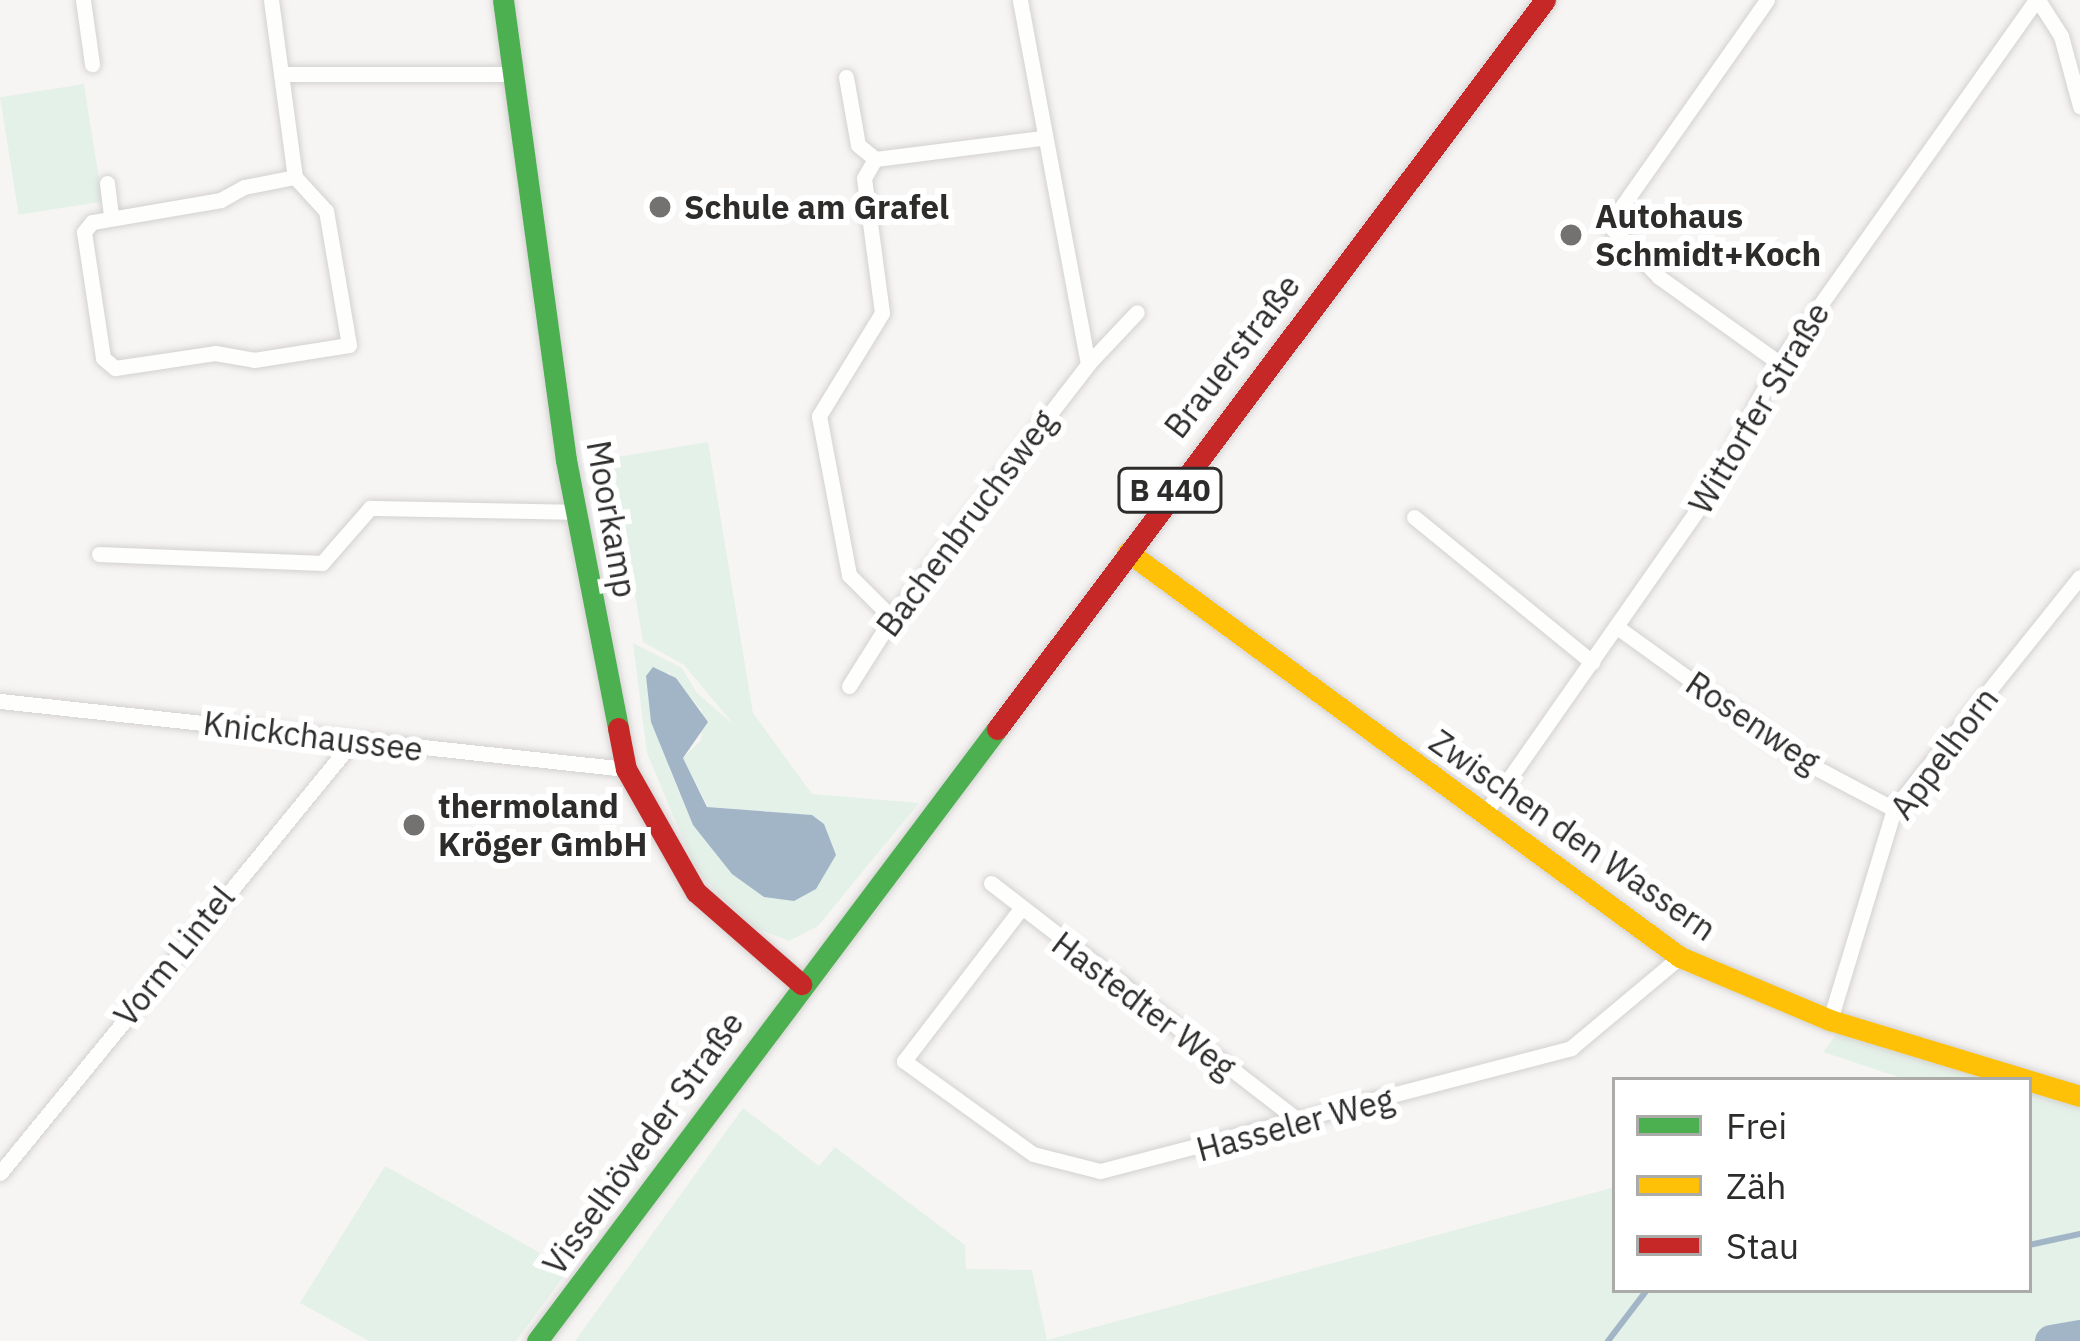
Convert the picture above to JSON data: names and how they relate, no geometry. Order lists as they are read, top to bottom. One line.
{"streets":{"street":["Brauerstraße","Wittorfer Straße","B 440","Moorkamp","Bachenbruchsweg","Rosenweg","Knickchaussee","Appelhorn","Zwischen den Wassern","Vorm Lintel","Hastedter Weg","Hasseler Weg","Visselhöveder Straße"]},"crossings":[["Brauerstraße","Moorkamp"],["Brauerstraße","Zwischen den Wassern"],["Brauerstraße","Visselhöveder Straße"],["Wittorfer Straße","Rosenweg"],["Wittorfer Straße","Zwischen den Wassern"],["Moorkamp","Knickchaussee"],["Moorkamp","Visselhöveder Straße"],["Rosenweg","Appelhorn"],["Knickchaussee","Vorm Lintel"],["Appelhorn","Zwischen den Wassern"],["Zwischen den Wassern","Hasseler Weg"],["Hastedter Weg","Hasseler Weg"]],"places":["Schule am Grafel","Autohaus Schmidt+Koch","thermoland Kröger GmbH"],"legend":["Frei","Zäh","Stau"]}
